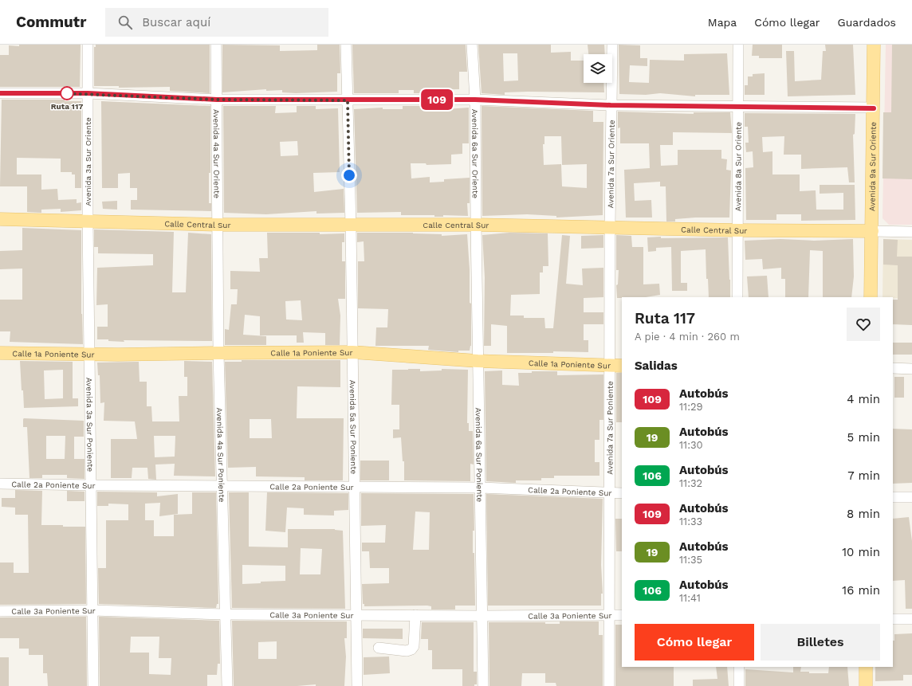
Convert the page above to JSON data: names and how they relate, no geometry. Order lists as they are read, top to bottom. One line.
{"streets":{"main road":["Avenida 9a Sur Oriente","Calle Central Sur","Calle 1a Poniente Sur"],"street":["Avenida 4a Sur Oriente","Avenida 6a Sur Oriente","Avenida 3a Sur Oriente","Avenida 7a Sur Oriente","Avenida 8a Sur Oriente","Avenida 3a Sur Poniente","Avenida 5a Sur Poniente","Avenida 7a Sur Poniente","Avenida 4a Sur Poniente","Avenida 6a Sur Poniente","Calle 2a Poniente Sur","Calle 3a Poniente Sur"]},"crossings":[["Avenida 4a Sur Oriente","Calle Central Sur"],["Avenida 4a Sur Oriente","Avenida 4a Sur Poniente"],["Avenida 6a Sur Oriente","Calle Central Sur"],["Avenida 6a Sur Oriente","Avenida 6a Sur Poniente"],["Avenida 3a Sur Oriente","Calle Central Sur"],["Avenida 3a Sur Oriente","Avenida 3a Sur Poniente"],["Avenida 7a Sur Oriente","Calle Central Sur"],["Avenida 7a Sur Oriente","Avenida 7a Sur Poniente"],["Avenida 8a Sur Oriente","Calle Central Sur"],["Avenida 9a Sur Oriente","Calle Central Sur"],["Calle Central Sur","Avenida 3a Sur Poniente"],["Calle Central Sur","Avenida 5a Sur Poniente"],["Calle Central Sur","Avenida 7a Sur Poniente"],["Calle Central Sur","Avenida 4a Sur Poniente"],["Calle Central Sur","Avenida 6a Sur Poniente"],["Calle 1a Poniente Sur","Avenida 3a Sur Poniente"],["Calle 1a Poniente Sur","Avenida 5a Sur Poniente"],["Calle 1a Poniente Sur","Avenida 7a Sur Poniente"],["Calle 1a Poniente Sur","Avenida 4a Sur Poniente"],["Calle 1a Poniente Sur","Avenida 6a Sur Poniente"],["Avenida 3a Sur Poniente","Calle 2a Poniente Sur"],["Avenida 3a Sur Poniente","Calle 3a Poniente Sur"],["Avenida 5a Sur Poniente","Calle 2a Poniente Sur"],["Avenida 5a Sur Poniente","Calle 3a Poniente Sur"],["Avenida 7a Sur Poniente","Calle 2a Poniente Sur"],["Avenida 7a Sur Poniente","Calle 3a Poniente Sur"],["Avenida 4a Sur Poniente","Calle 2a Poniente Sur"],["Avenida 4a Sur Poniente","Calle 3a Poniente Sur"],["Avenida 6a Sur Poniente","Calle 2a Poniente Sur"],["Avenida 6a Sur Poniente","Calle 3a Poniente Sur"]],"places":["Ruta 117"],"lines":["bus line 109"],"page":{"header":"Commutr","search":"Buscar aquí","nav":["Mapa","Cómo llegar","Guardados"],"on_map":"109","heading":[["Ruta 117","A pie · 4 min · 260 m"],"Salidas"],"list":[{"mark":"109","name":"Autobús","note":"11:29","value":"4 min"},{"mark":"19","name":"Autobús","note":"11:30","value":"5 min"},{"mark":"106","name":"Autobús","note":"11:32","value":"7 min"},{"mark":"109","name":"Autobús","note":"11:33","value":"8 min"},{"mark":"19","name":"Autobús","note":"11:35","value":"10 min"},{"mark":"106","name":"Autobús","note":"11:41","value":"16 min"}],"buttons":["Cómo llegar","Billetes"]}}
